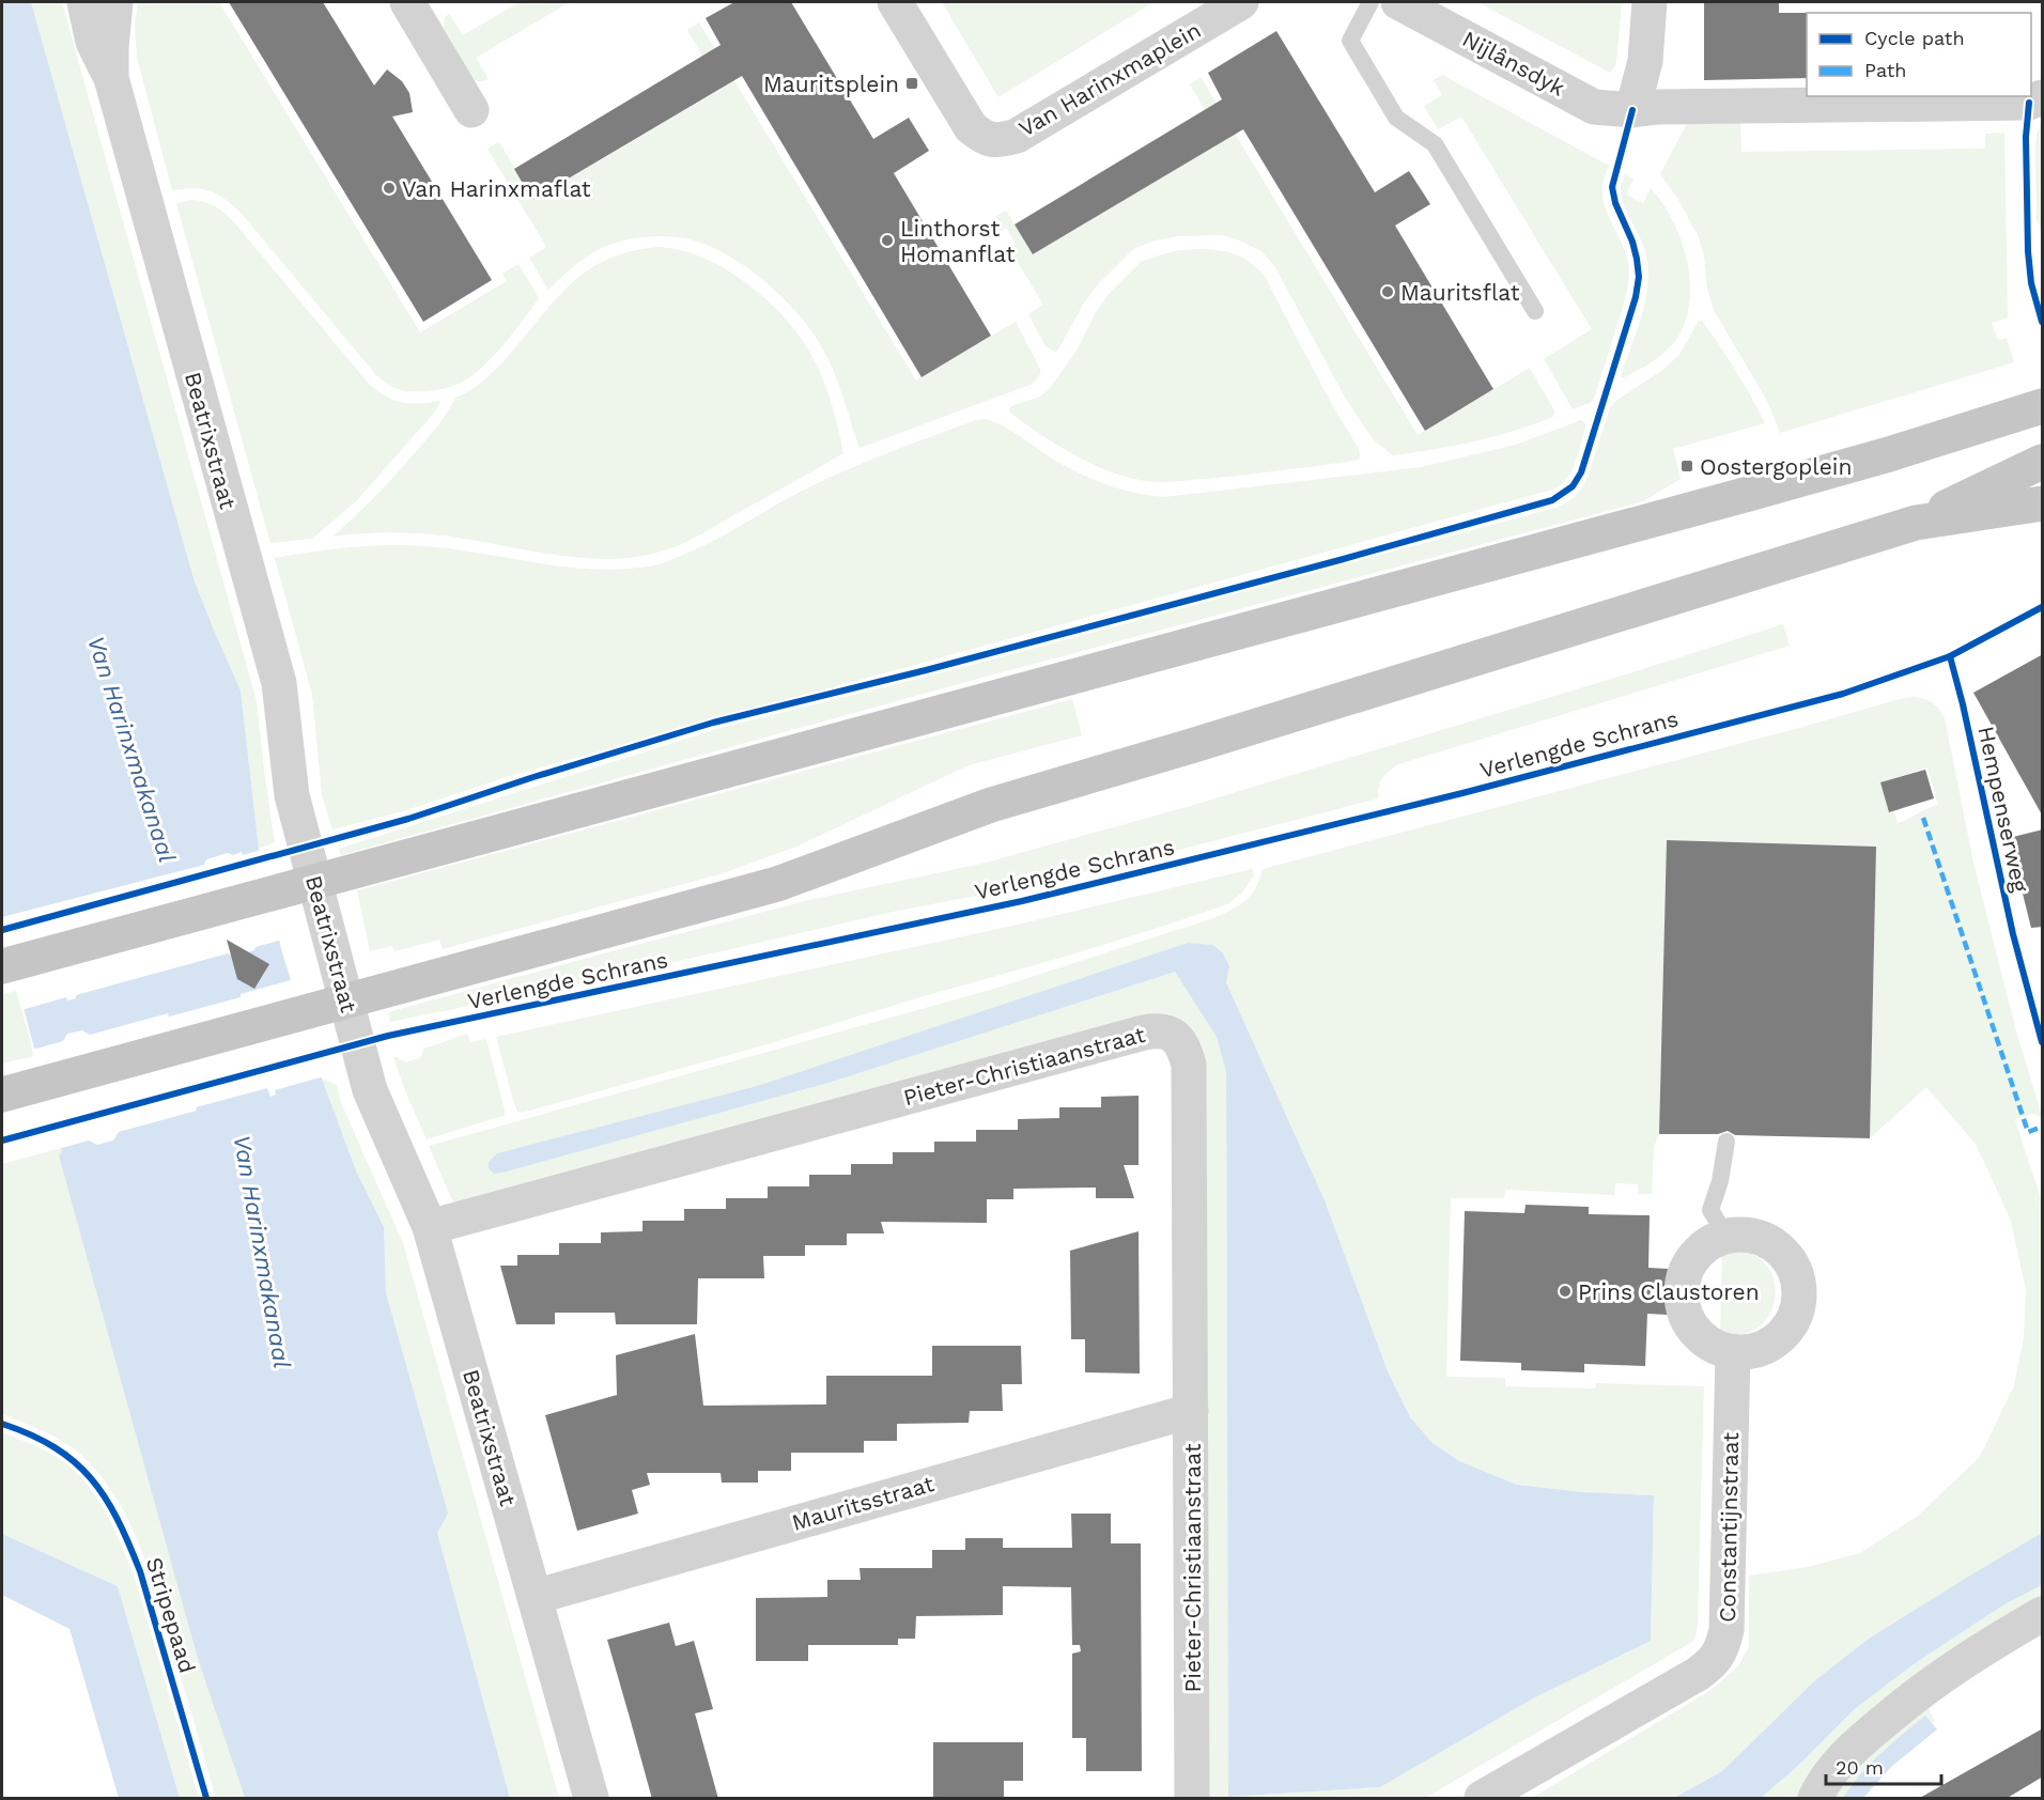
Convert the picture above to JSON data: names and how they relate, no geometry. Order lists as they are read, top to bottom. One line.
{"streets":{"main road":["Verlengde Schrans"],"street":["Nijlânsdyk","Van Harinxmaplein","Beatrixstraat","Pieter-Christiaanstraat","Mauritsstraat","Constantijnstraat"],"cycle path":["Hempenserweg","Stripepaad"]},"crossings":[["Beatrixstraat","Pieter-Christiaanstraat"],["Beatrixstraat","Mauritsstraat"],["Pieter-Christiaanstraat","Mauritsstraat"]],"water":["Van Harinxmakanaal"],"places":{"transit":["Mauritsplein","Oostergoplein"],"other":["Van Harinxmaflat","Linthorst Homanflat","Mauritsflat","Prins Claustoren"]},"legend":["Cycle path","Path"],"scale_bar":"20 m"}
